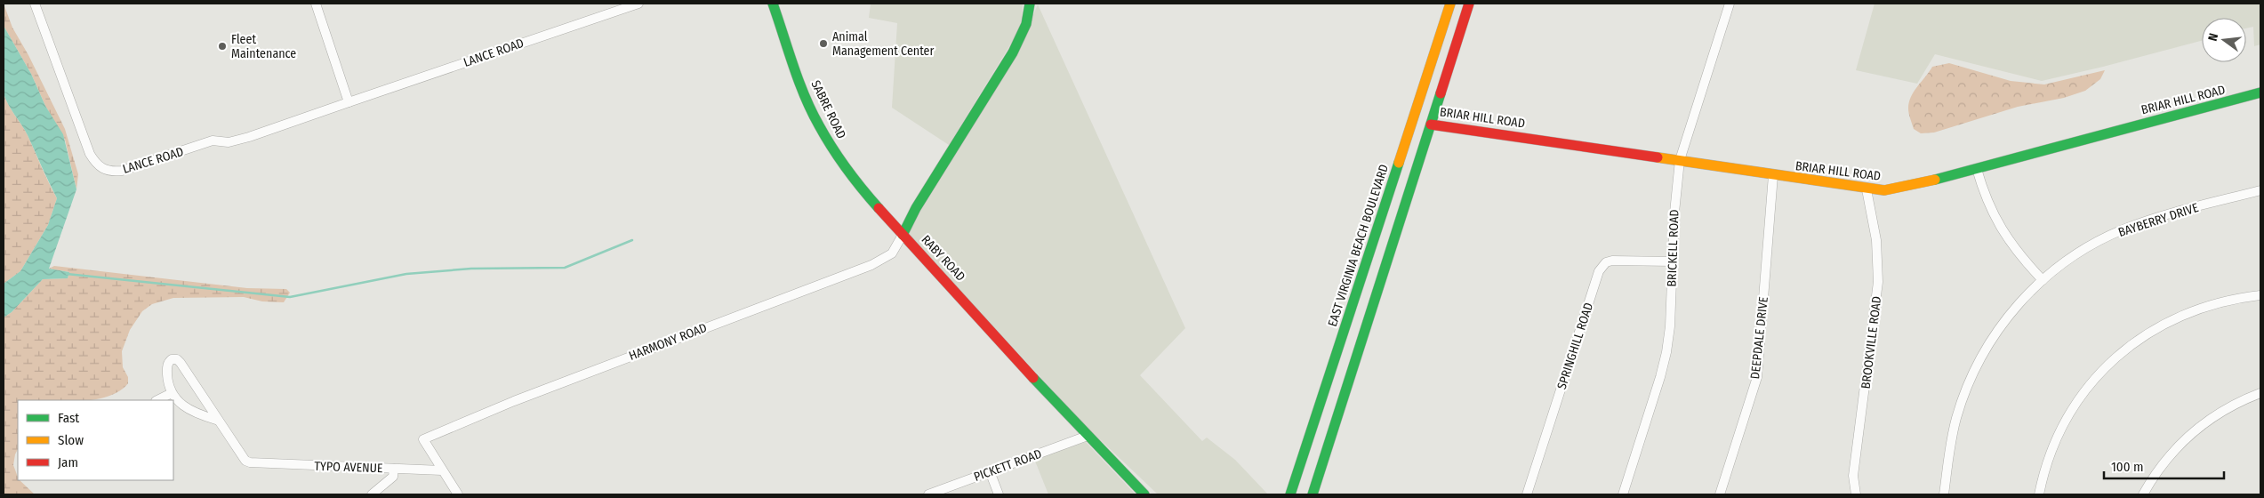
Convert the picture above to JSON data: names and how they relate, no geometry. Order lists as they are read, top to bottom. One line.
{"streets":{"street":["LANCE ROAD","BRIAR HILL ROAD","SABRE ROAD","BAYBERRY DRIVE","EAST VIRGINIA BEACH BOULEVARD","BRICKELL ROAD","RABY ROAD","DEEPDALE DRIVE","HARMONY ROAD","BROOKVILLE ROAD","SPRINGHILL ROAD","PICKETT ROAD","TYPO AVENUE"]},"crossings":[["BRIAR HILL ROAD","BRICKELL ROAD"],["BRIAR HILL ROAD","DEEPDALE DRIVE"],["BRIAR HILL ROAD","BROOKVILLE ROAD"],["SABRE ROAD","RABY ROAD"],["SABRE ROAD","HARMONY ROAD"],["BRICKELL ROAD","SPRINGHILL ROAD"],["RABY ROAD","HARMONY ROAD"],["RABY ROAD","PICKETT ROAD"],["HARMONY ROAD","TYPO AVENUE"]],"places":["Animal Management Center","Fleet Maintenance"],"legend":["Fast","Slow","Jam"],"scale_bar":"100 m","north":"left"}
